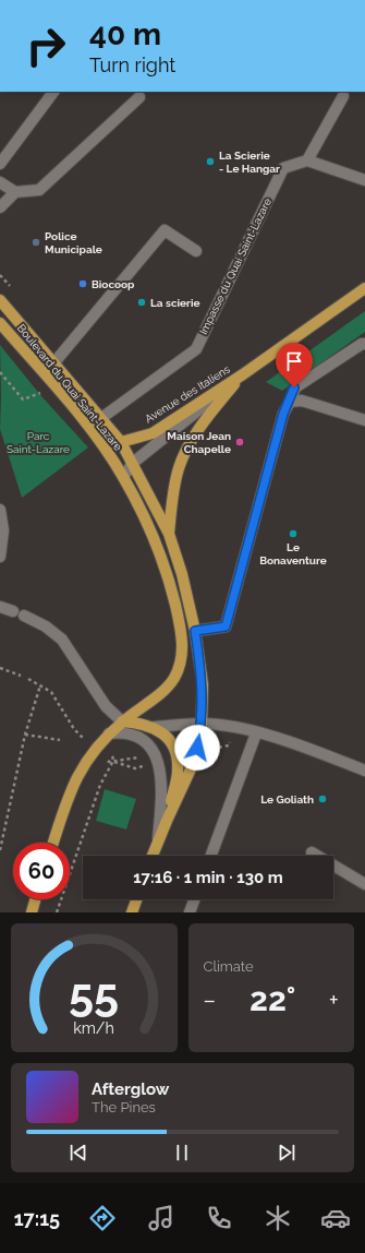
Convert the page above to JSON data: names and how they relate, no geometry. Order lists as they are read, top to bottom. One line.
{"streets":{"main road":["Boulevard du Quai Saint-Lazare","Avenue des Italiens"],"street":["Impasse du Quai Saint-Lazare"]},"crossings":[["Impasse du Quai Saint-Lazare","Boulevard du Quai Saint-Lazare"],["Boulevard du Quai Saint-Lazare","Avenue des Italiens"]],"parks":["Parc Saint-Lazare"],"places":["La Scierie - Le Hangar","Police Municipale","Biocoop","La scierie","Maison Jean Chapelle","Le Bonaventure","Le Goliath"],"page":{"turn":["40 m","Turn right"],"limit":"60","trip":"17:16 · 1 min · 130 m","tile":"Climate","heat":["−","22°","+"],"song":["Afterglow","The Pines"],"tabs":"17:15","gauge":["55","km/h"]}}
